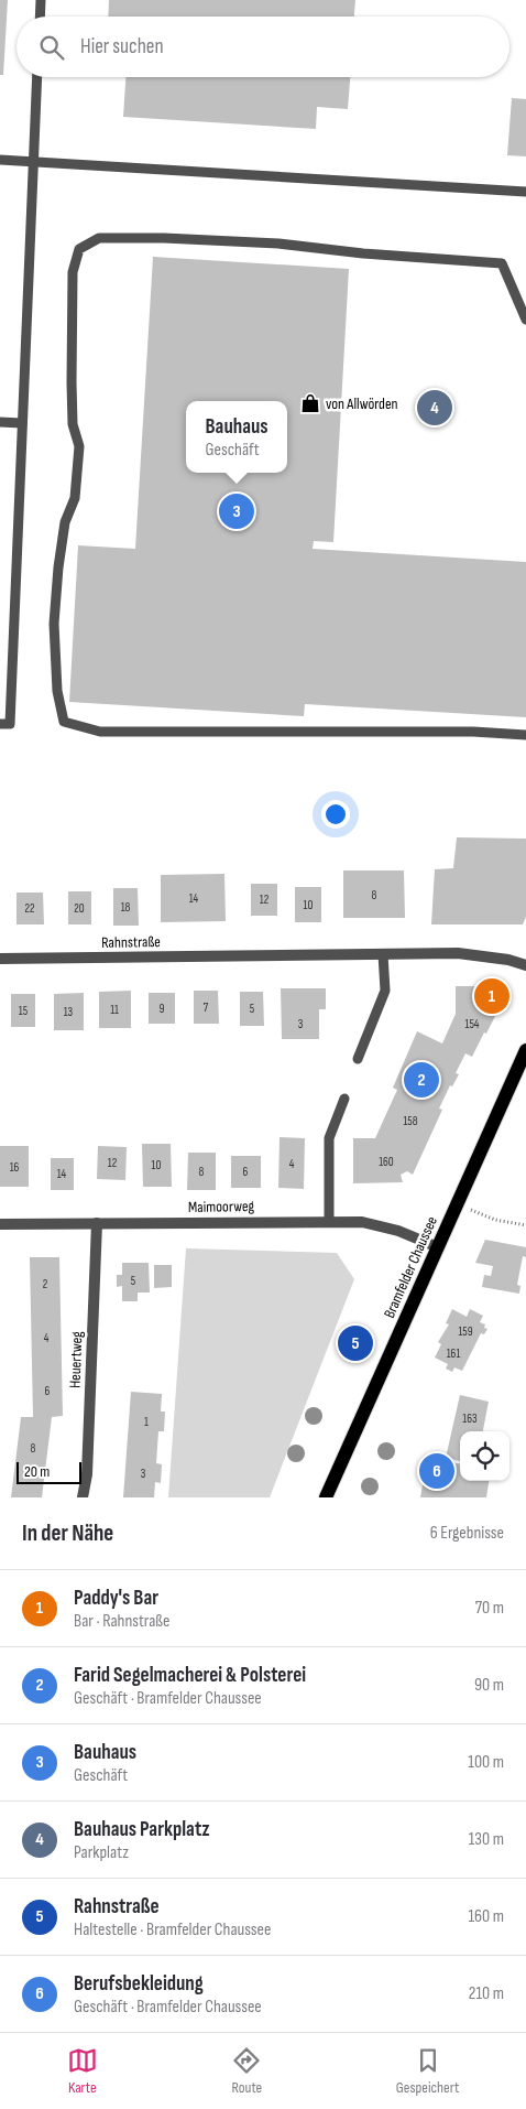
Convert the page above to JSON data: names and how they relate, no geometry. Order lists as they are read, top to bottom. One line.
{"streets":{"main road":["Bramfelder Chaussee"],"street":["Rahnstraße","Maimoorweg","Heuertweg"]},"crossings":[["Maimoorweg","Bramfelder Chaussee"],["Maimoorweg","Heuertweg"]],"places":{"shop":["von Allwörden"]},"house_numbers":["8","14","12","10","18","22","20","7","9","5","11","15","13","3","154","158","160","12","4","10","16","8","6","14","5","2","159","4","161","6","163","1","8","3"],"scale_bar":"20 m","page":{"search":"Hier suchen","pins":["4","3","1","2","5","6"],"popup":["Bauhaus","Geschäft"],"scale":"20 m","heading":["In der Nähe","6 Ergebnisse"],"list":[{"mark":"1","name":"Paddy's Bar","note":"Bar · Rahnstraße","value":"70 m"},{"mark":"2","name":"Farid Segelmacherei & Polsterei","note":"Geschäft · Bramfelder Chaussee","value":"90 m"},{"mark":"3","name":"Bauhaus","note":"Geschäft","value":"100 m"},{"mark":"4","name":"Bauhaus Parkplatz","note":"Parkplatz","value":"130 m"},{"mark":"5","name":"Rahnstraße","note":"Haltestelle · Bramfelder Chaussee","value":"160 m"},{"mark":"6","name":"Berufsbekleidung","note":"Geschäft · Bramfelder Chaussee","value":"210 m"}],"nav":["Karte","Route","Gespeichert"]}}
